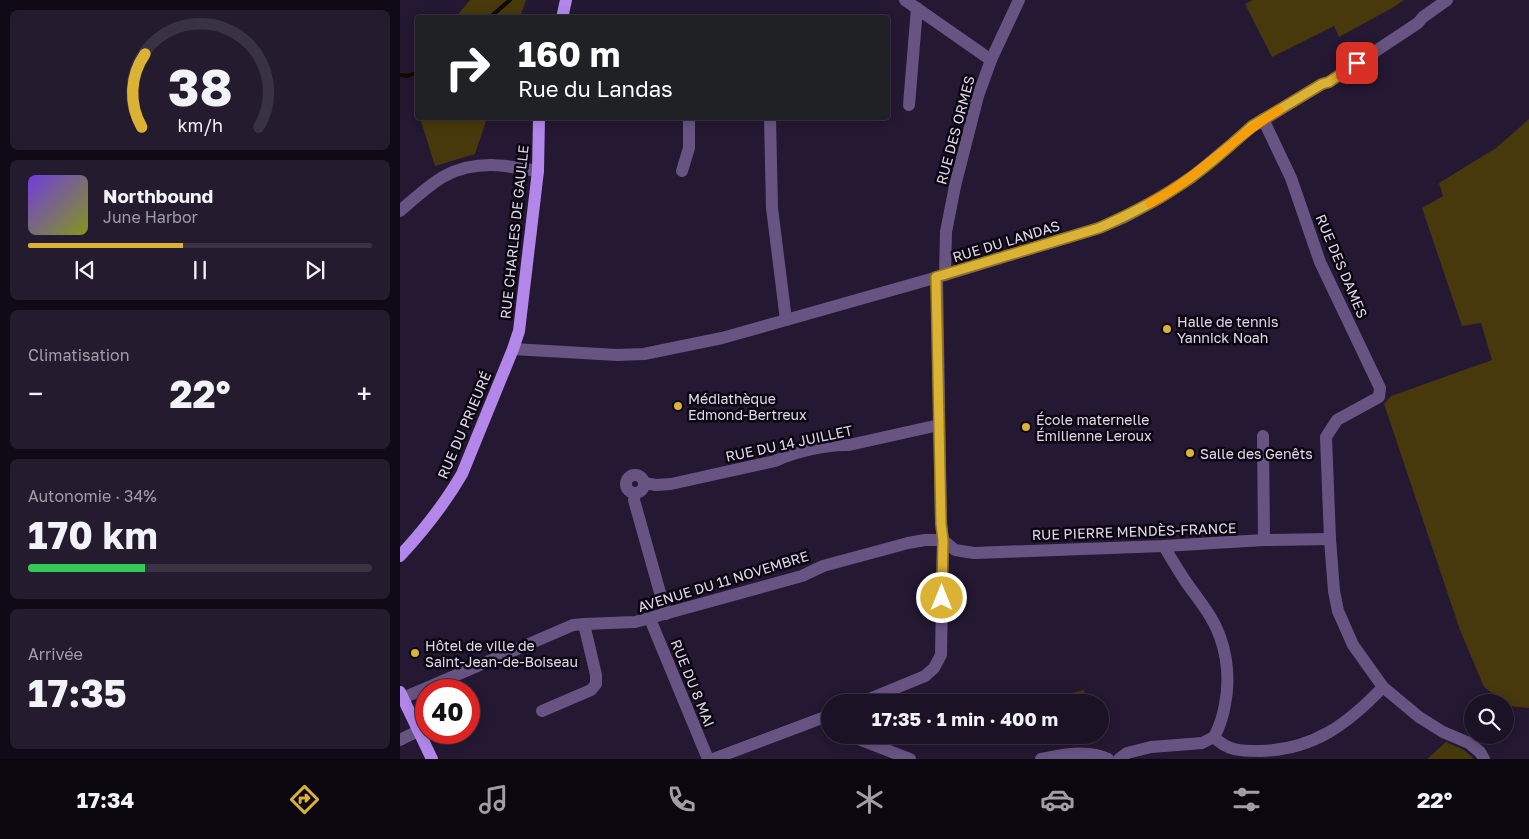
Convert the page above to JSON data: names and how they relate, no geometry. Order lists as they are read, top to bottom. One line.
{"streets":{"main road":["RUE CHARLES DE GAULLE","RUE DU PRIEURÉ"],"street":["RUE DES ORMES","RUE DU LANDAS","RUE DES DAMES","RUE DU 14 JUILLET","RUE PIERRE MENDÈS-FRANCE","AVENUE DU 11 NOVEMBRE","RUE DU 8 MAI"]},"crossings":[["RUE DES ORMES","RUE DU LANDAS"],["RUE DES ORMES","RUE DU 14 JUILLET"],["RUE DES ORMES","RUE PIERRE MENDÈS-FRANCE"],["RUE DES ORMES","AVENUE DU 11 NOVEMBRE"],["RUE CHARLES DE GAULLE","RUE DU LANDAS"],["RUE CHARLES DE GAULLE","RUE DU PRIEURÉ"],["RUE DU LANDAS","RUE DES DAMES"],["RUE DU LANDAS","RUE DU PRIEURÉ"],["RUE DES DAMES","RUE PIERRE MENDÈS-FRANCE"],["RUE DU 14 JUILLET","AVENUE DU 11 NOVEMBRE"],["RUE PIERRE MENDÈS-FRANCE","AVENUE DU 11 NOVEMBRE"],["AVENUE DU 11 NOVEMBRE","RUE DU 8 MAI"]],"places":["Halle de tennis Yannick Noah","Médiathèque Edmond-Bertreux","École maternelle Émilienne Leroux","Salle des Genêts","Hôtel de ville de Saint-Jean-de-Boiseau"],"page":{"turn":["160 m","Rue du Landas"],"song":["Northbound","June Harbor"],"tile":["Climatisation",["Autonomie · 34%","170 km"],["Arrivée","17:35"]],"heat":["−","22°","+"],"limit":"40","trip":"17:35 · 1 min · 400 m","tabs":["17:34","22°"],"gauge":["38","km/h"]}}
